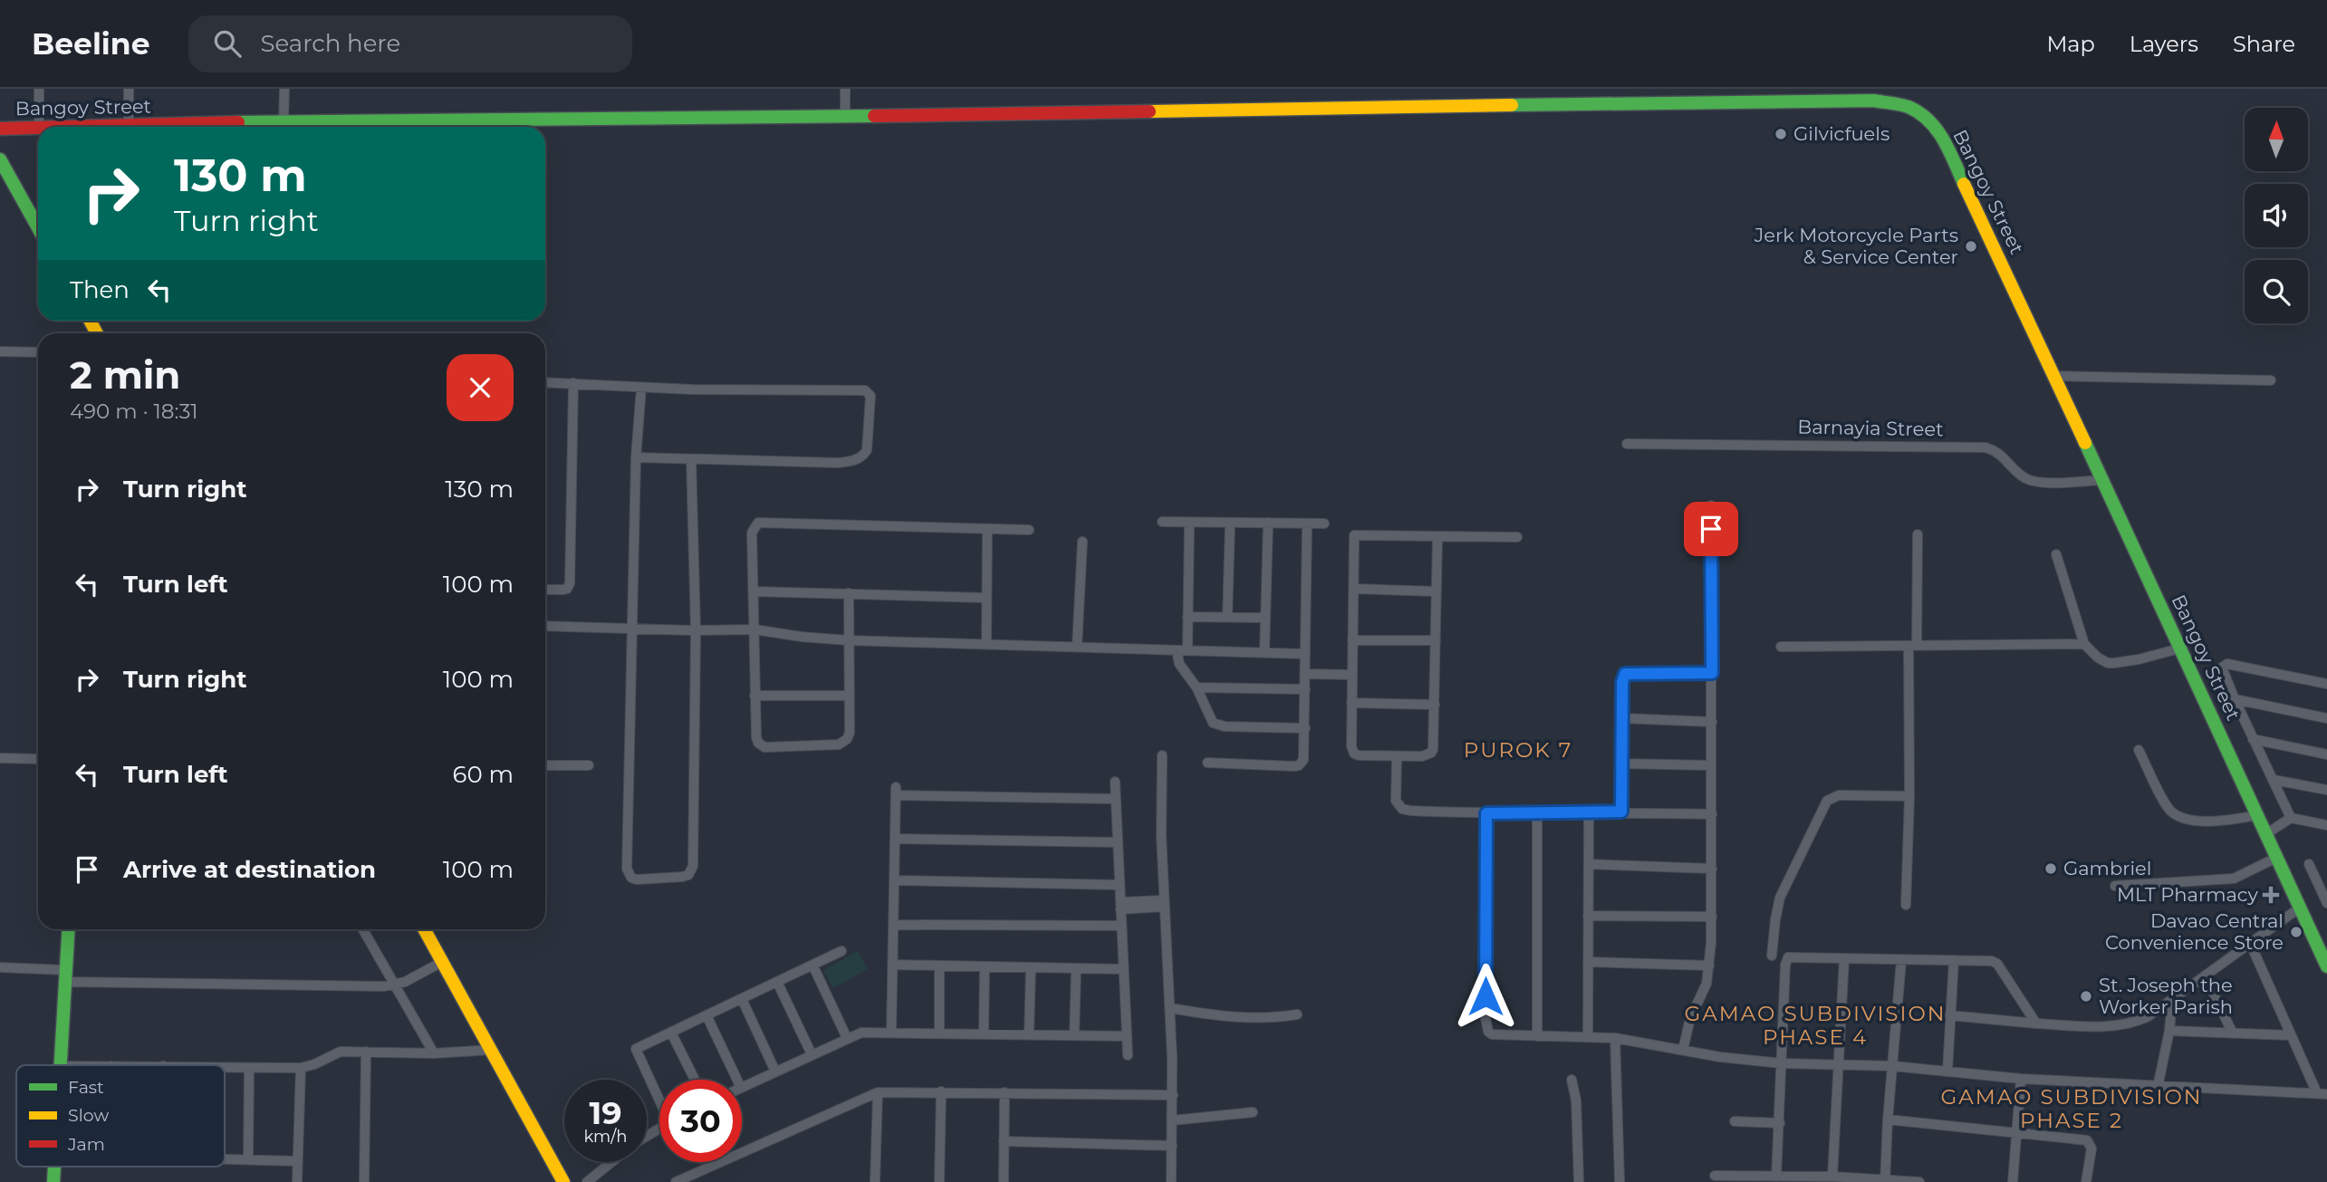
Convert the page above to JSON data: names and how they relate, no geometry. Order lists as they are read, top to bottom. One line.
{"streets":{"main road":["Bangoy Street"],"street":["Barnayia Street"]},"crossings":[["Bangoy Street","Barnayia Street"]],"districts":["PUROK 7","GAMAO SUBDIVISION PHASE 4","GAMAO SUBDIVISION PHASE 2"],"places":{"other":["Gilvicfuels","Jerk Motorcycle Parts & Service Center","Gambriel","Davao Central Convenience Store","St. Joseph the Worker Parish"],"health":["MLT Pharmacy"]},"legend":["Fast","Slow","Jam"],"north":"top","page":{"header":"Beeline","search":"Search here","nav":["Map","Layers","Share"],"turn":["130 m","Turn right"],"then":"Then","heading":["2 min","490 m · 18:31"],"list":[{"name":"Turn right","value":"130 m"},{"name":"Turn left","value":"100 m"},{"name":"Turn right","value":"100 m"},{"name":"Turn left","value":"60 m"},{"name":"Arrive at destination","value":"100 m"}],"speed":"19 km/h","limit":"30"}}
